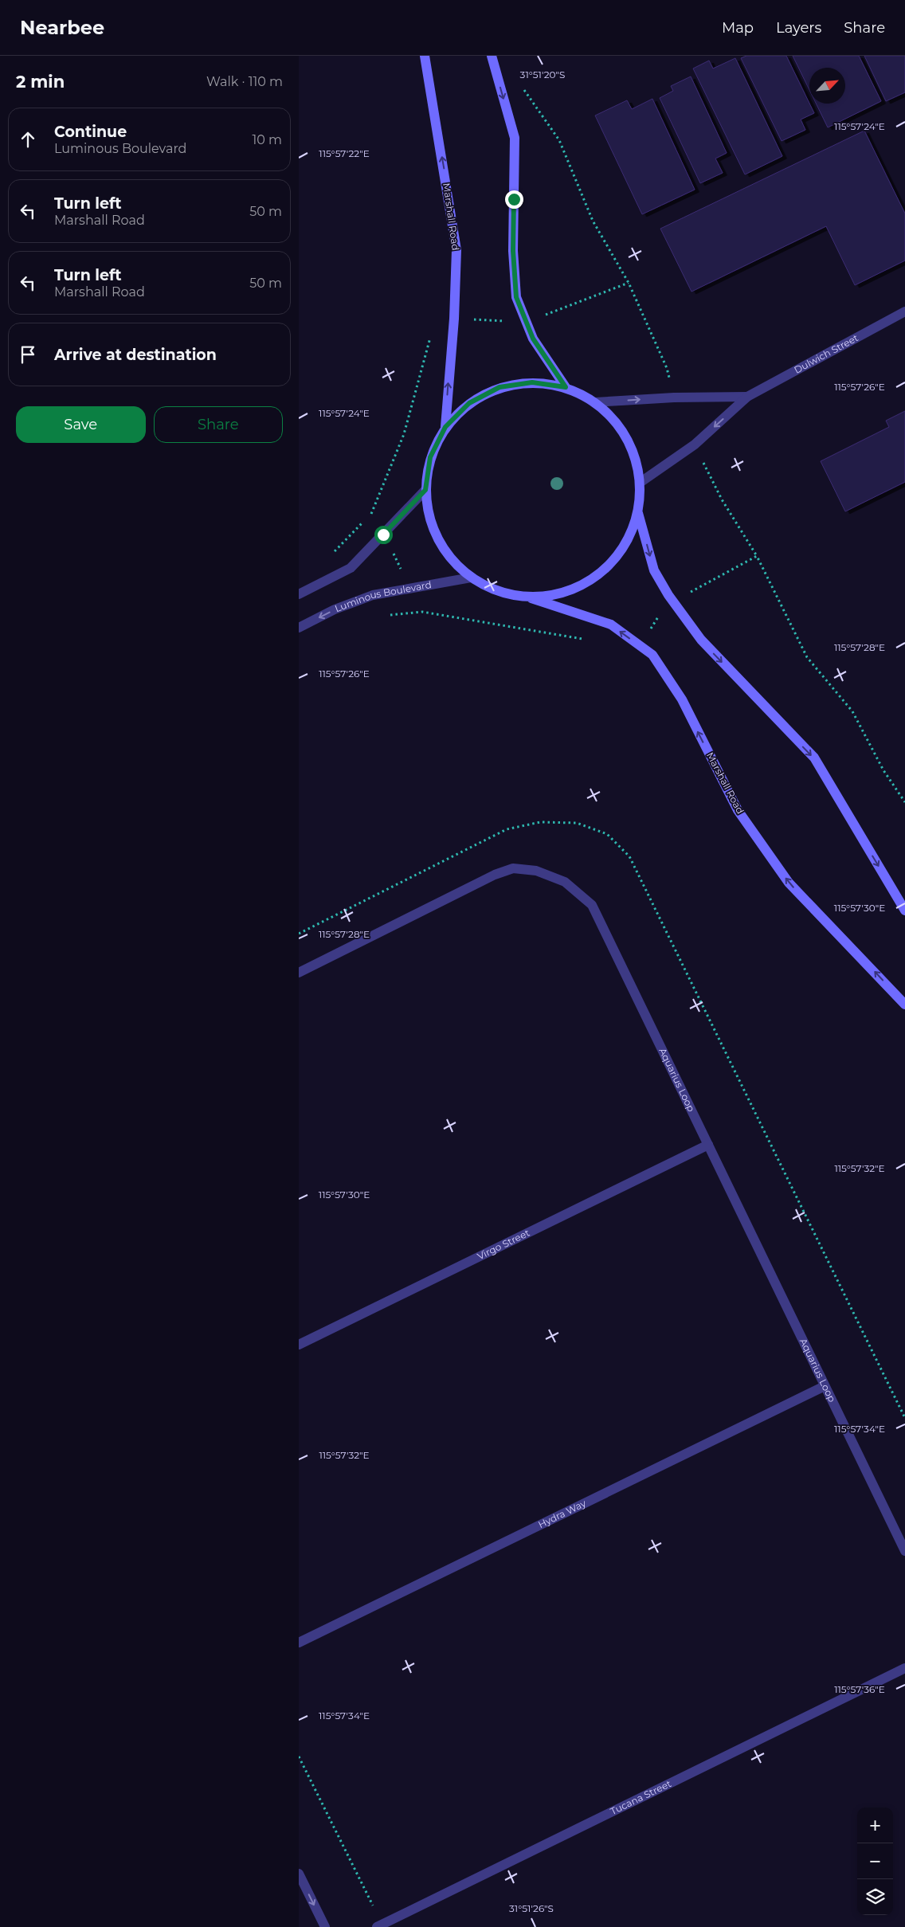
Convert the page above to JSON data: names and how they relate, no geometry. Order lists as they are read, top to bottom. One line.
{"streets":{"main road":["Marshall Road"],"street":["Dulwich Street","Luminous Boulevard","Aquarius Loop","Virgo Street","Hydra Way","Tucana Street"]},"crossings":[["Marshall Road","Dulwich Street"],["Marshall Road","Luminous Boulevard"],["Aquarius Loop","Virgo Street"],["Aquarius Loop","Hydra Way"]],"north":"top right","page":{"header":"Nearbee","nav":["Map","Layers","Share"],"heading":["2 min","Walk · 110 m"],"list":[["Continue","Luminous Boulevard","10 m"],["Turn left","Marshall Road","50 m"],["Turn left","Marshall Road","50 m"],"Arrive at destination"],"buttons":["Save","Share"],"map_buttons":["+","−"]},"coordinates":["31°51'20\"S","115°57'24\"E","115°57'22\"E","115°57'26\"E","115°57'28\"E","115°57'30\"E","115°57'32\"E","115°57'34\"E","115°57'36\"E","31°51'26\"S"]}
